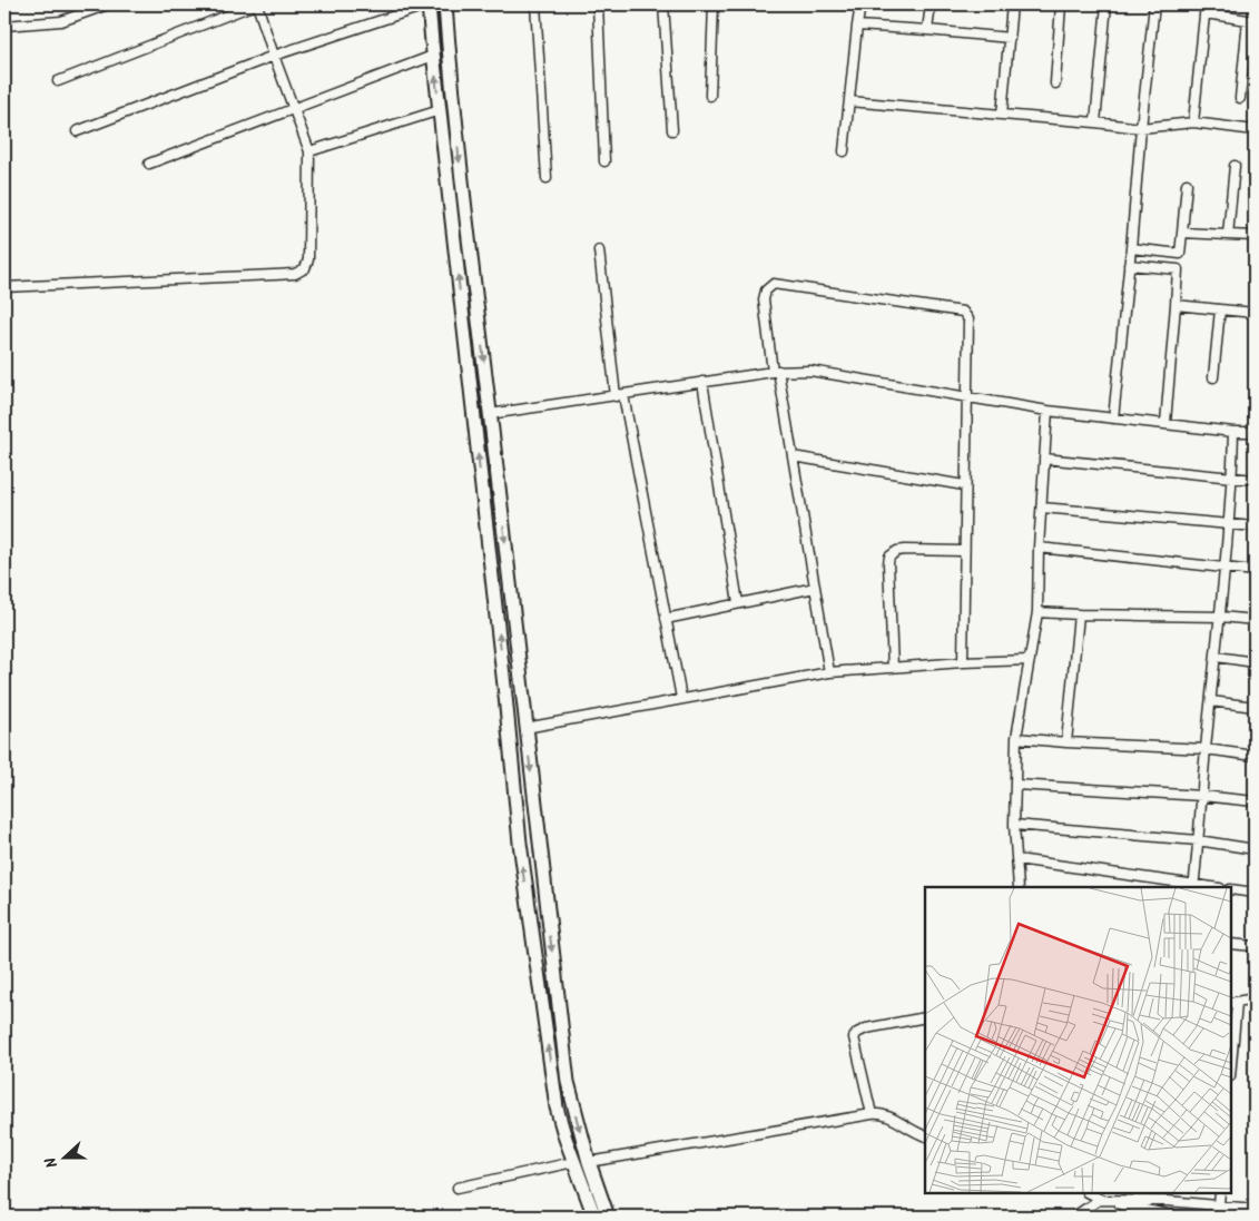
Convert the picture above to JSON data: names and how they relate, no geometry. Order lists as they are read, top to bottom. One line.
{"north":"left"}
